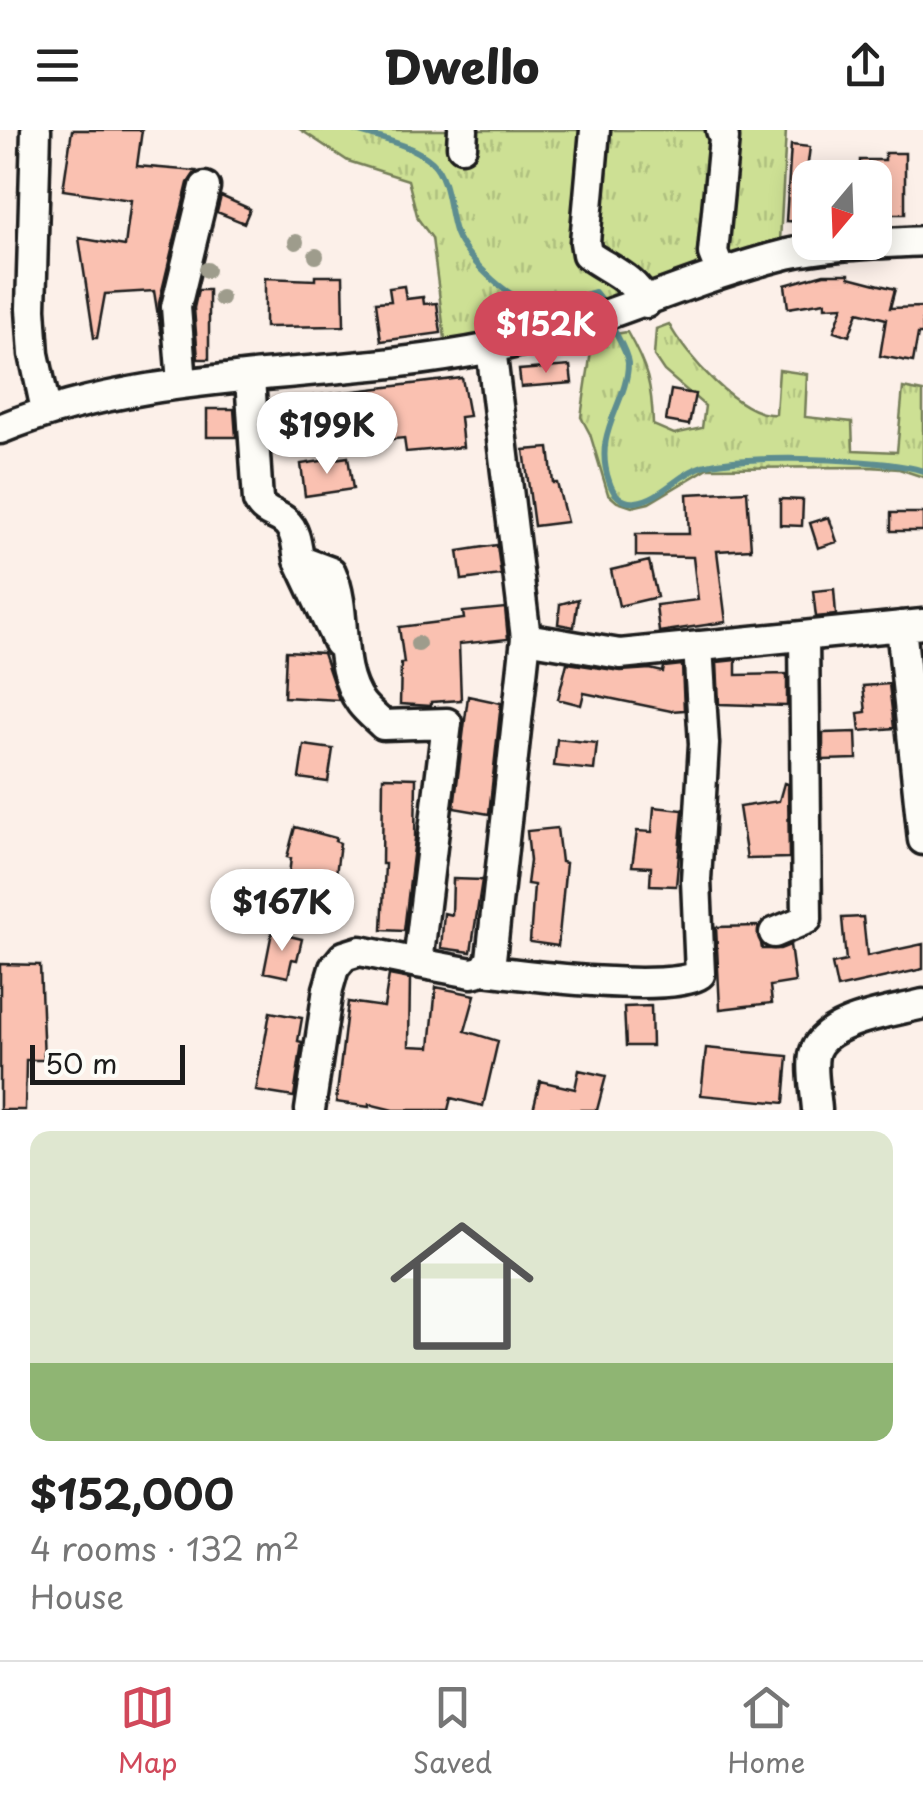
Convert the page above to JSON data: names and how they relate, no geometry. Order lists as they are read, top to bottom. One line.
{"scale_bar":"50 m","north":"bottom","page":{"header":"Dwello","price":["$152K","$199K","$167K"],"scale":"50 m","list":[{"name":"$152,000","note":"4 rooms · 132 m² · House"}],"tabs":["Map","Saved","Home"]}}
